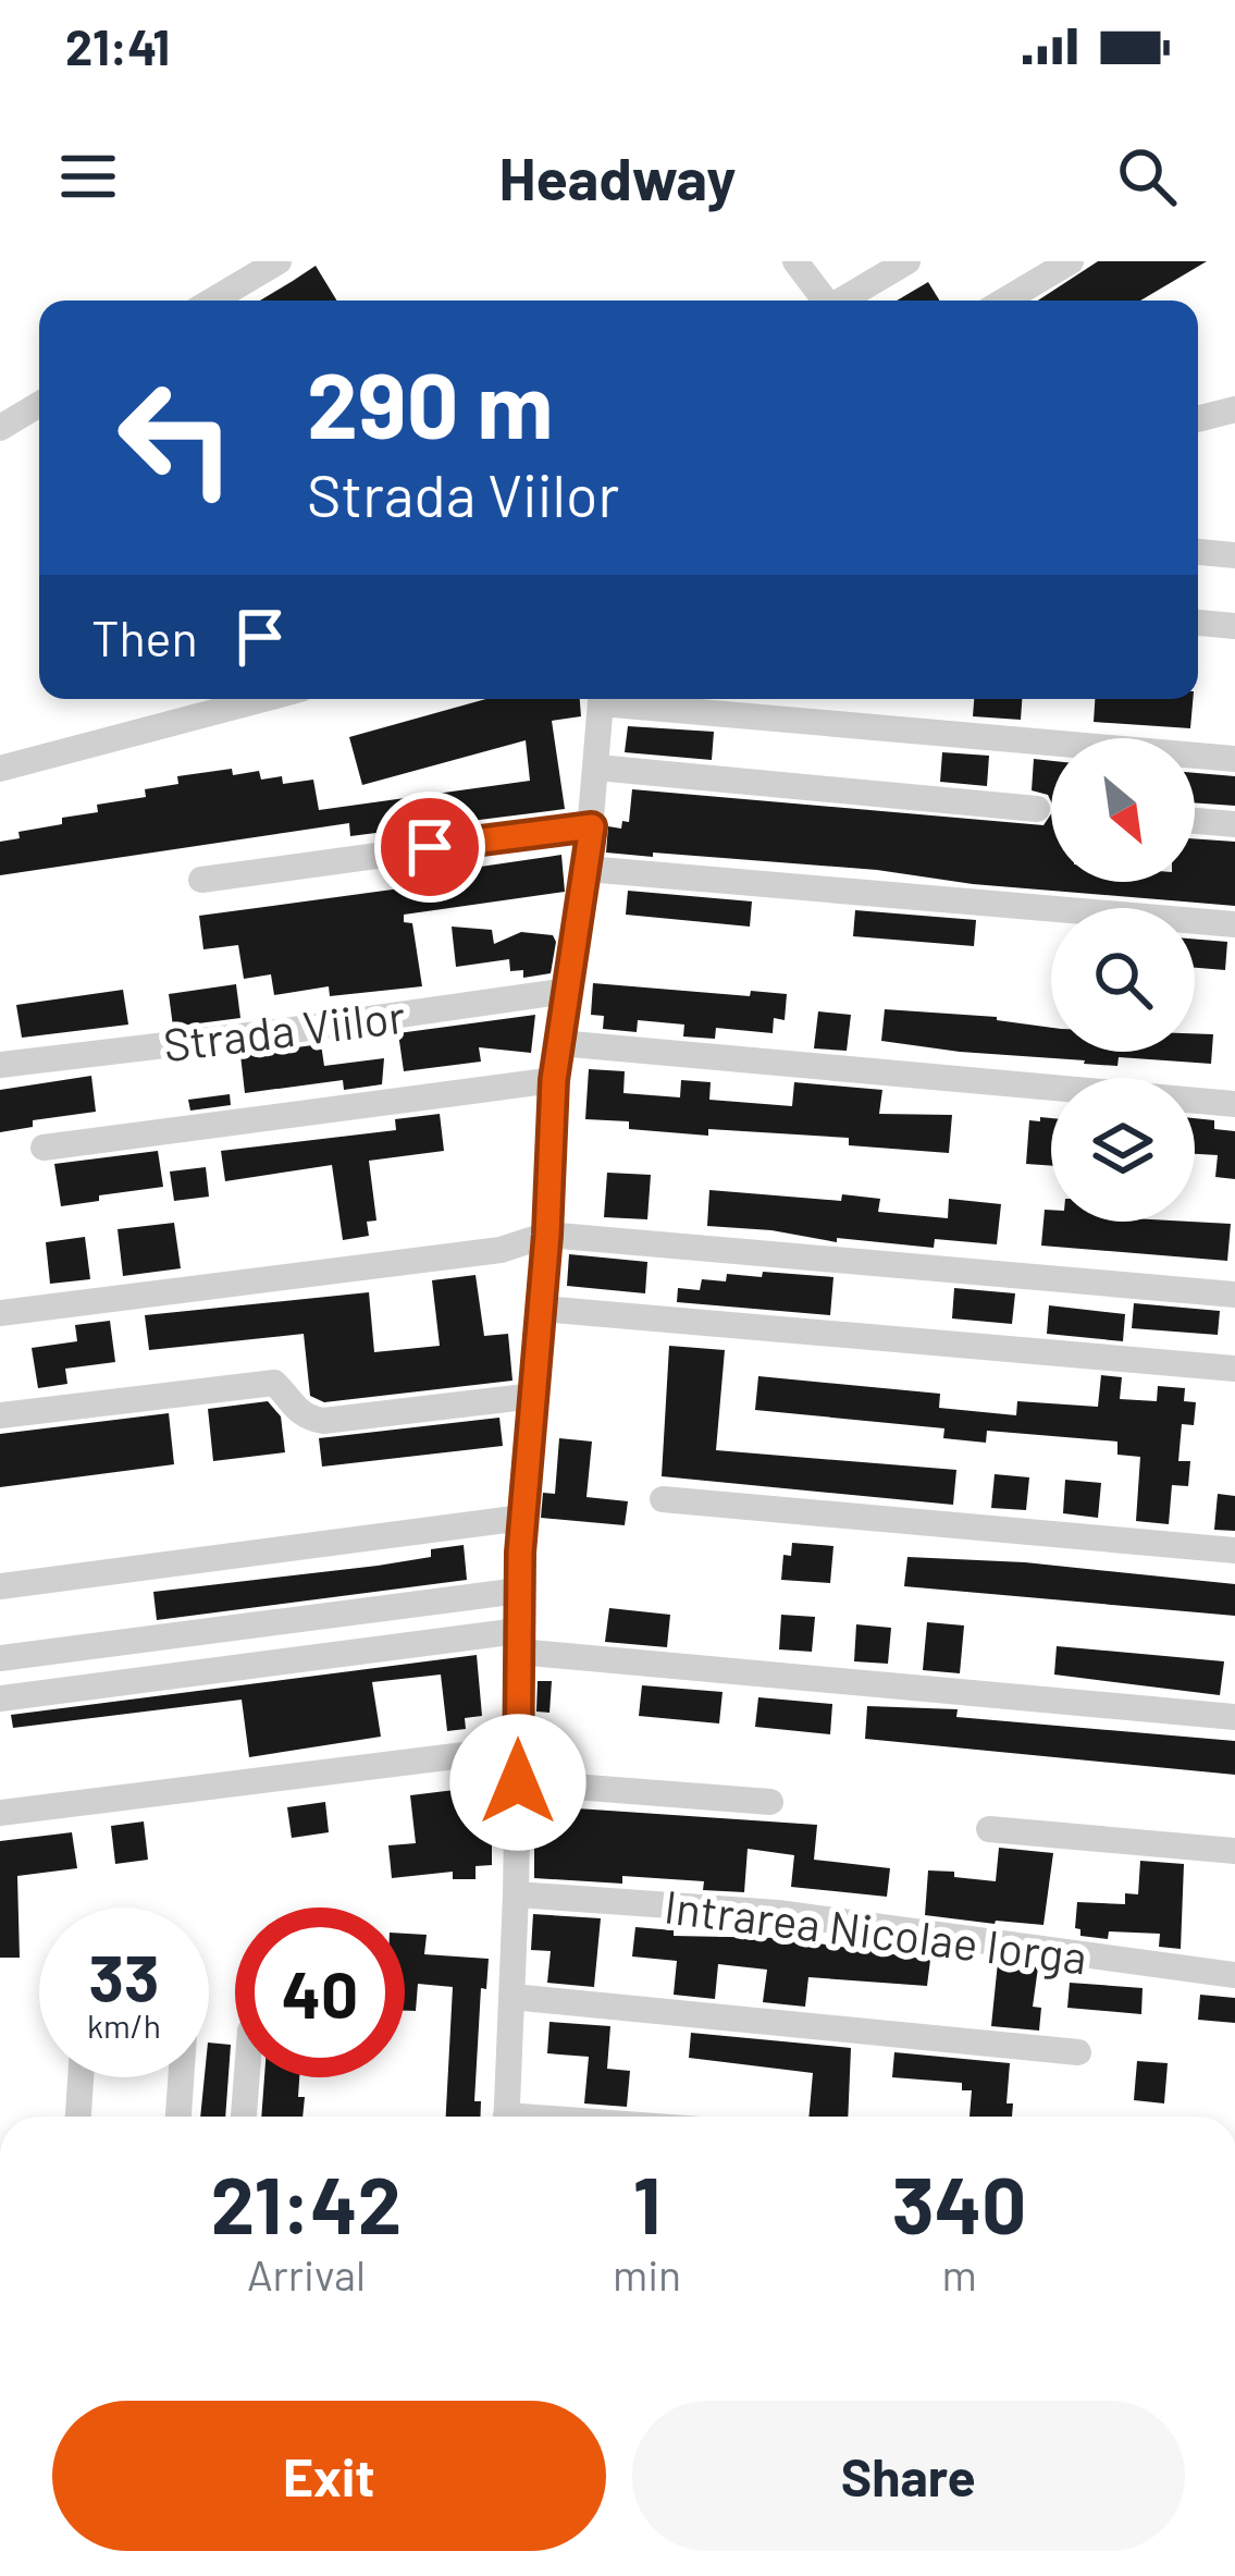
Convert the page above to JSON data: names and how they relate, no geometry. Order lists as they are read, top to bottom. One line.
{"streets":{"street":["Strada Viilor","Intrarea Nicolae Iorga"]},"north":"bottom right","page":{"status":"21:41","header":"Headway","turn":["290 m","Strada Viilor"],"then":"Then","speed":"33 km/h","limit":"40","eta":["21:42","Arrival","1","min","340","m"],"buttons":["Exit","Share"]}}
